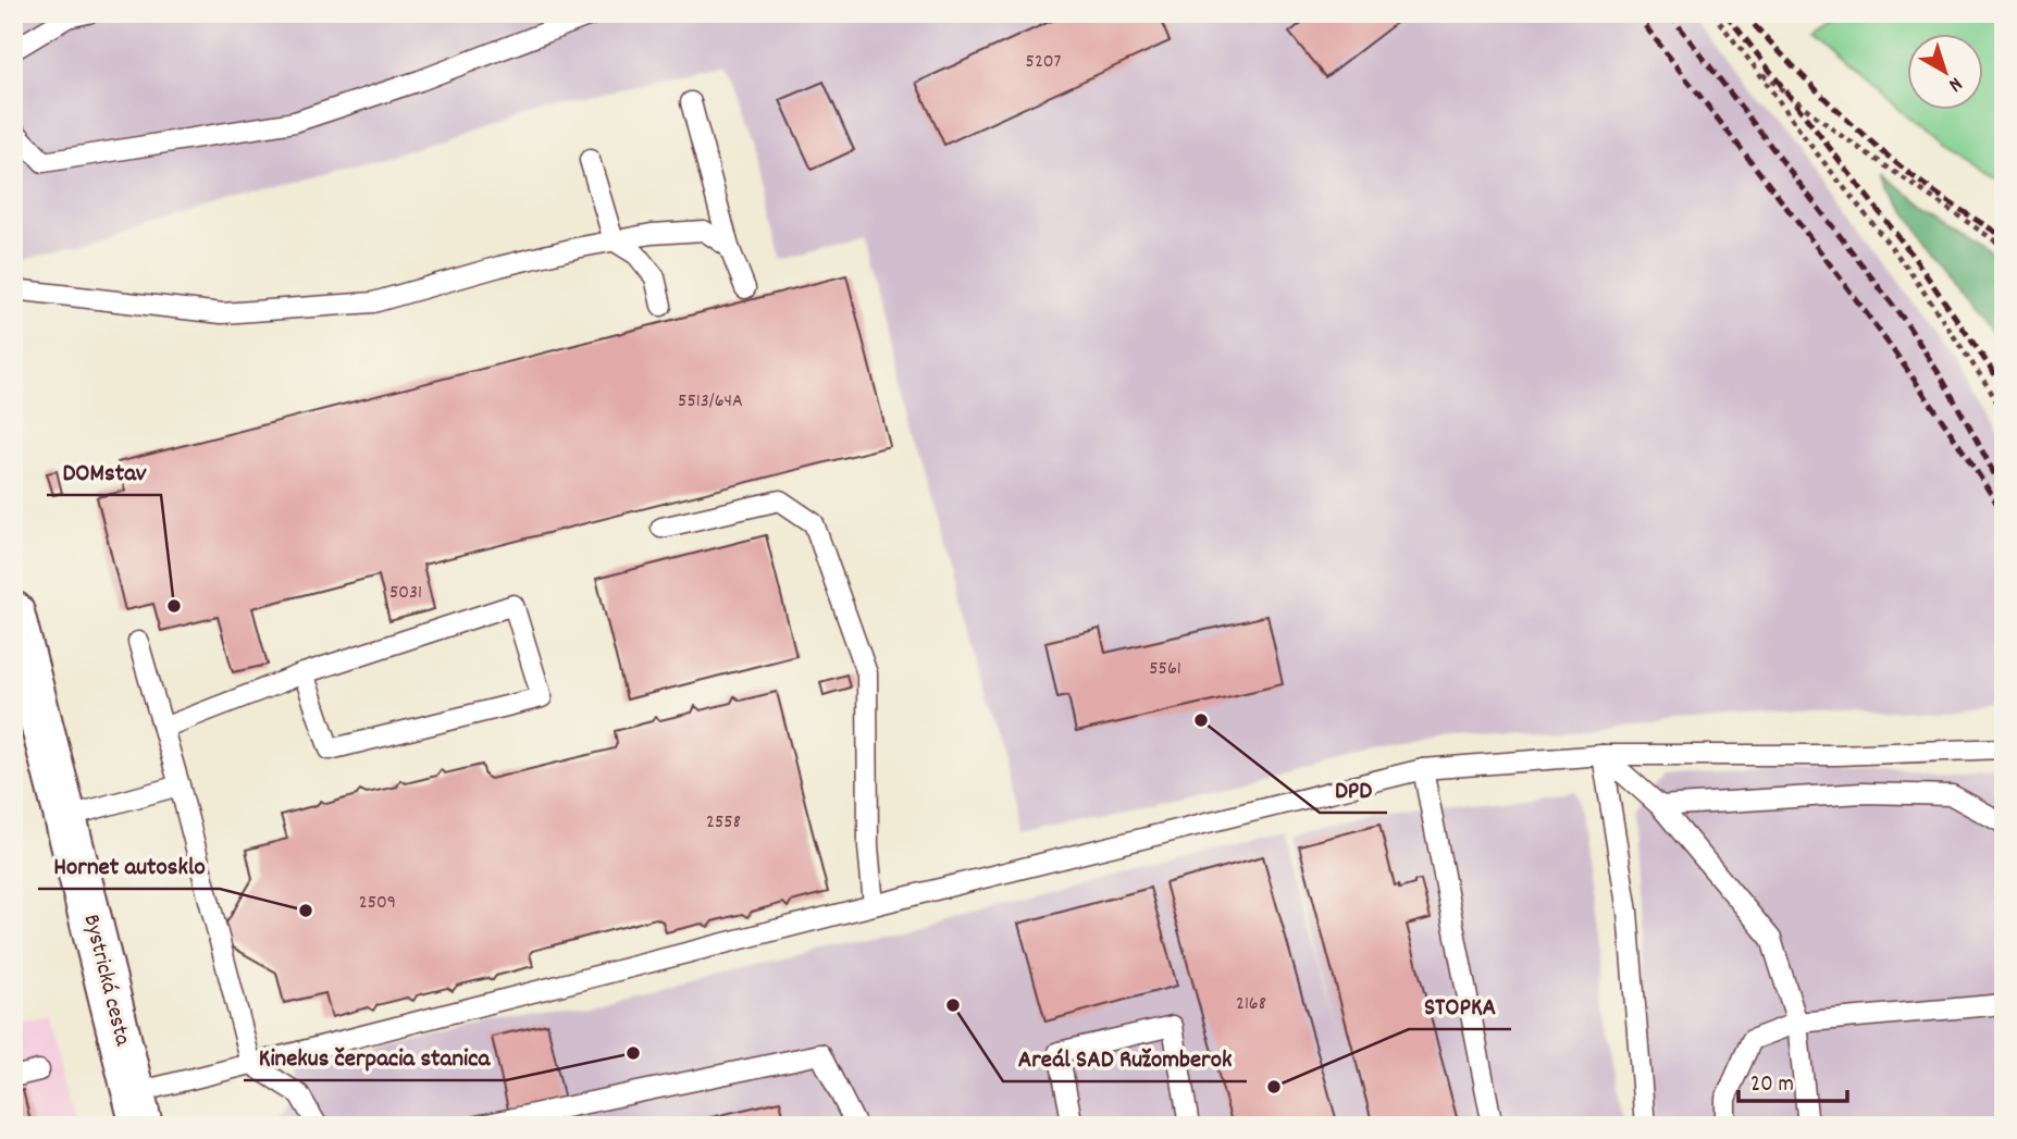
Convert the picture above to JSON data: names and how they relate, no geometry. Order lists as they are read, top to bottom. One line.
{"streets":{"main road":["Bystrická cesta"]},"places":["DOMstav","DPD","Hornet autosklo","Areál SAD Ružomberok","Kinekus čerpacia stanica","STOPKA"],"house_numbers":["5207","5513/64A","5031","5561","2558","2509","2168"],"scale_bar":"20 m","north":"bottom right"}
